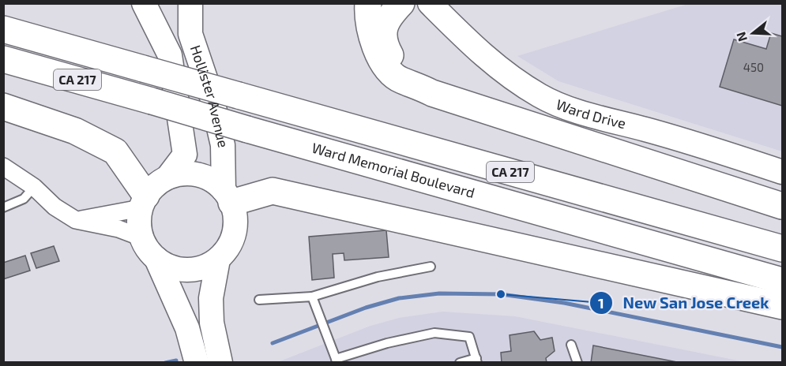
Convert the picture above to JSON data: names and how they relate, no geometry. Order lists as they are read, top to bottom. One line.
{"streets":{"highway":["CA 217","Ward Memorial Boulevard"],"main road":["Hollister Avenue","Ward Drive"]},"places":["New San Jose Creek"],"house_numbers":["450"],"north":"left"}
